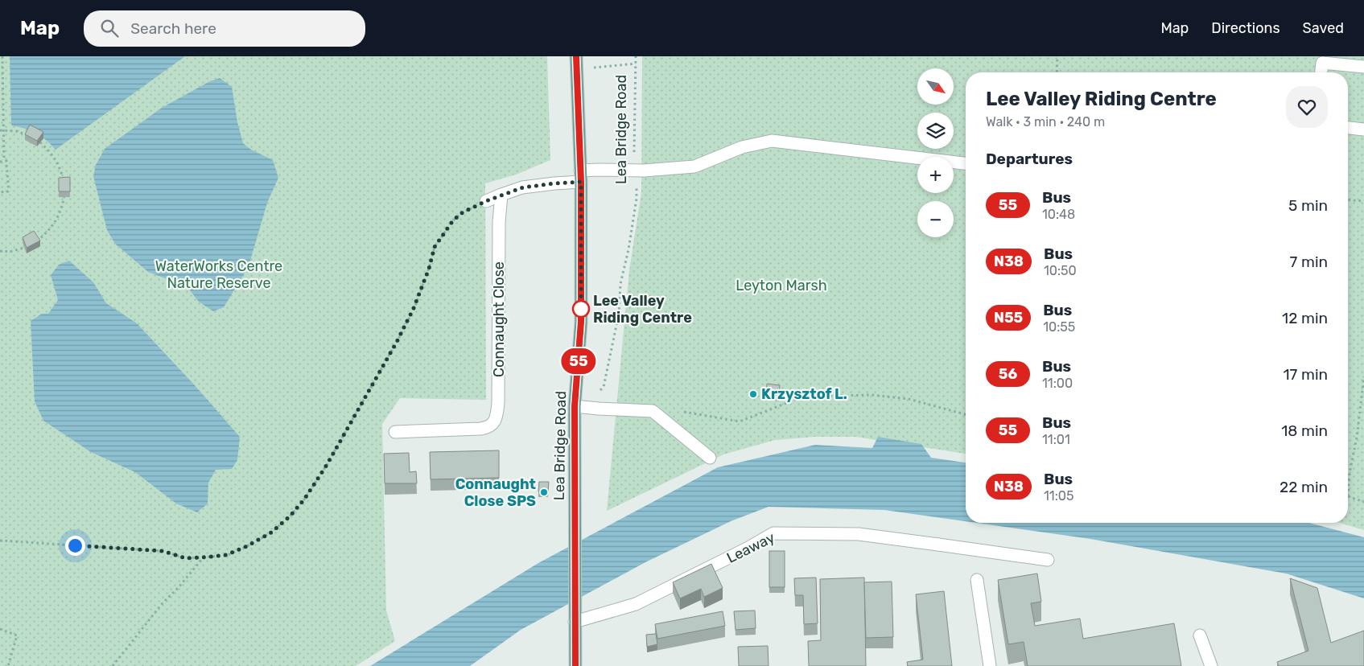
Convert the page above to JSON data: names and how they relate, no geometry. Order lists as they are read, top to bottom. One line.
{"streets":{"main road":["Lea Bridge Road"],"street":["Connaught Close","Leaway"]},"crossings":[["Lea Bridge Road","Leaway"]],"parks":["WaterWorks Centre Nature Reserve","Leyton Marsh"],"places":["Lee Valley Riding Centre","Krzysztof L.","Connaught Close SPS"],"lines":["bus line 55"],"north":"bottom right","page":{"header":"Map","search":"Search here","nav":["Map","Directions","Saved"],"on_map":"55","map_buttons":["+","−"],"heading":[["Lee Valley Riding Centre","Walk · 3 min · 240 m"],"Departures"],"list":[{"mark":"55","name":"Bus","note":"10:48","value":"5 min"},{"mark":"N38","name":"Bus","note":"10:50","value":"7 min"},{"mark":"N55","name":"Bus","note":"10:55","value":"12 min"},{"mark":"56","name":"Bus","note":"11:00","value":"17 min"},{"mark":"55","name":"Bus","note":"11:01","value":"18 min"},{"mark":"N38","name":"Bus","note":"11:05","value":"22 min"}]}}
